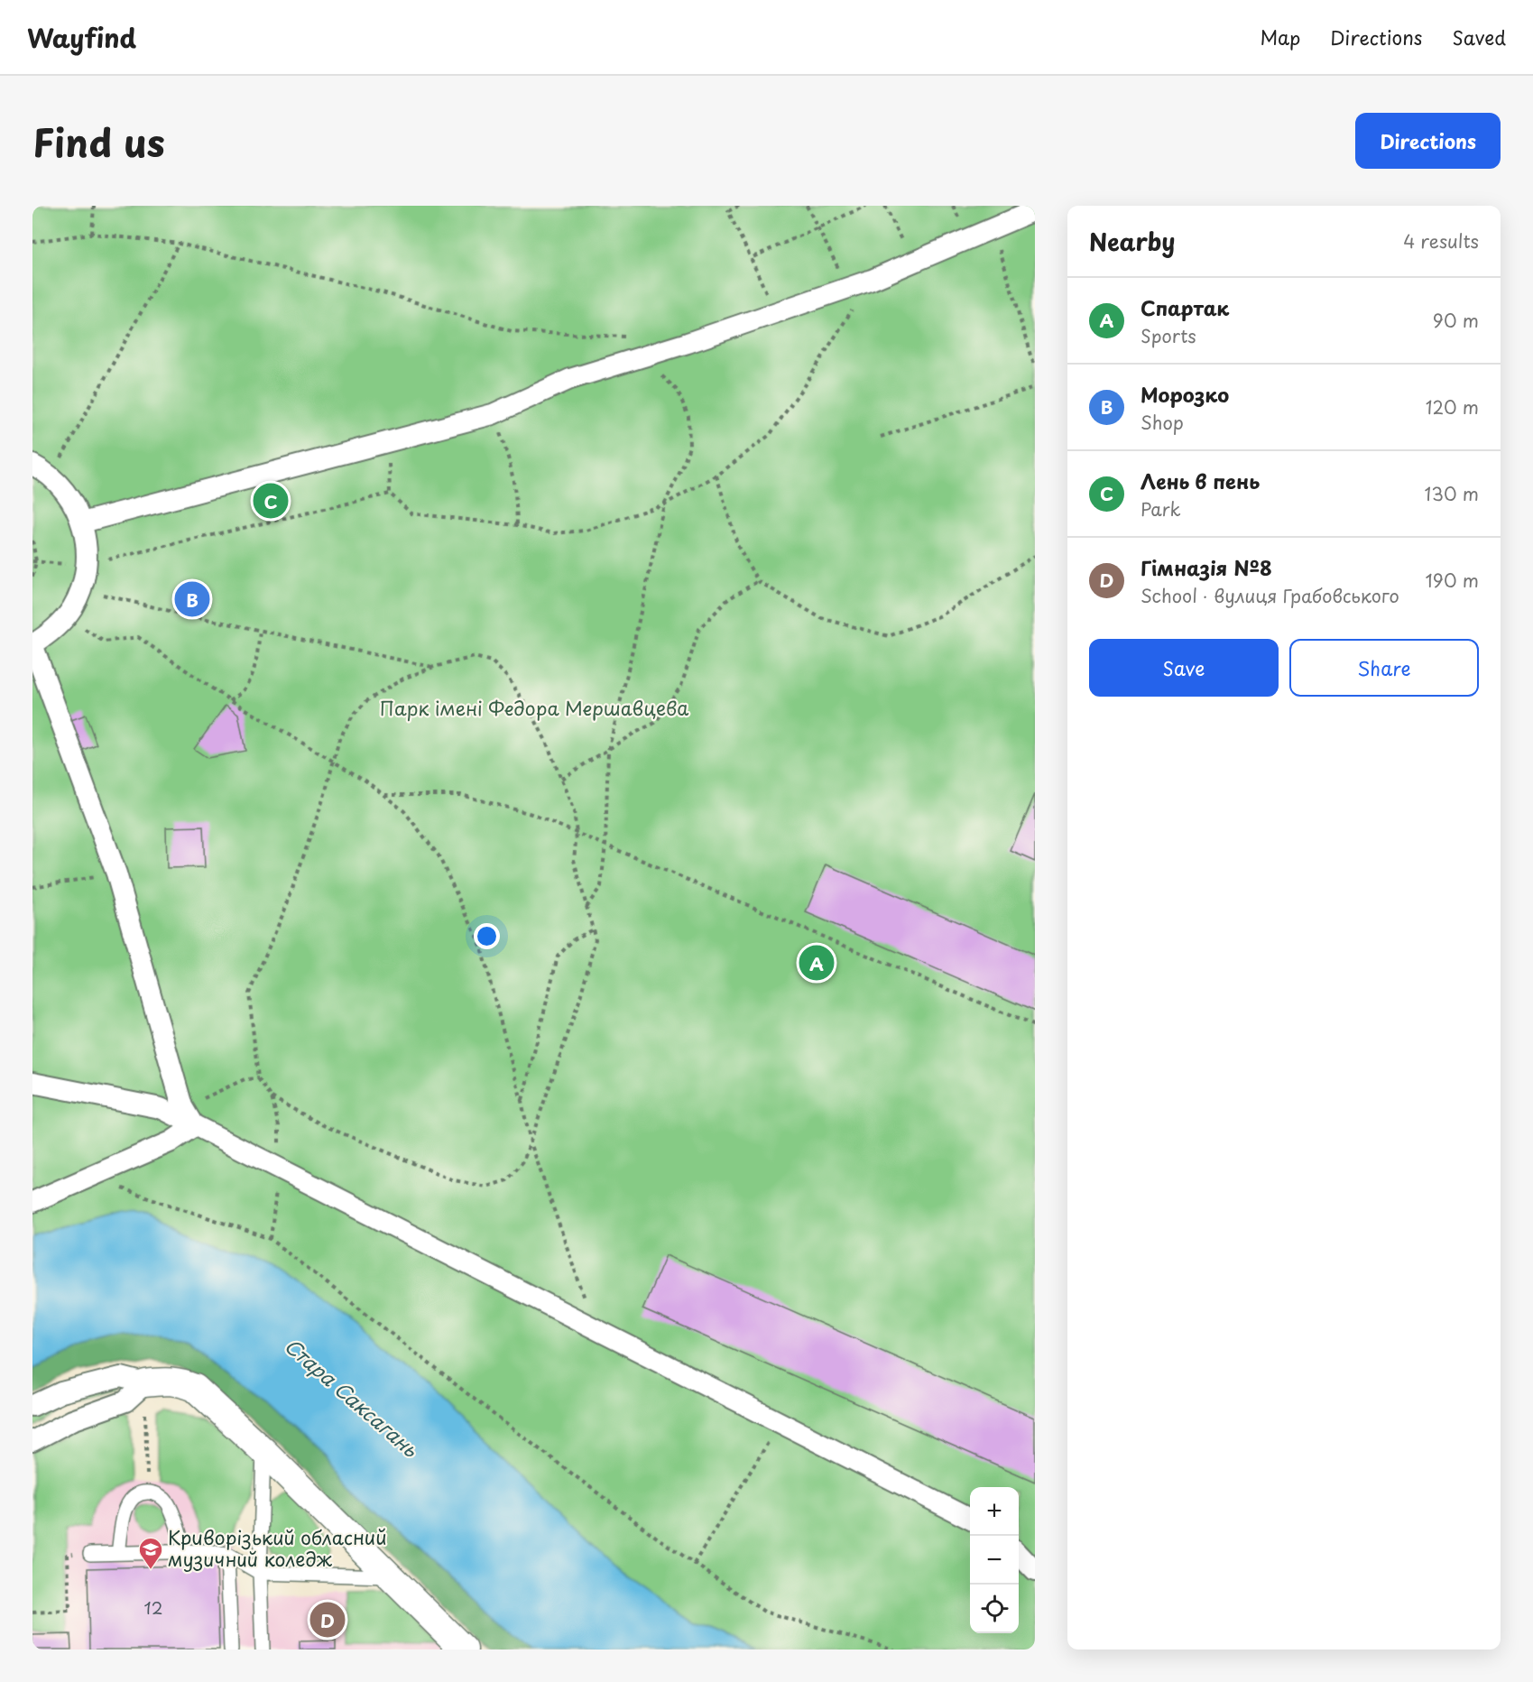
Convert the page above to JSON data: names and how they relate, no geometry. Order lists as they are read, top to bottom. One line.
{"water":["Стара Саксагань"],"parks":["Парк імені Федора Мершавцева"],"places":{"school or university":["Криворізький обласний музичний коледж"]},"house_numbers":["12"],"page":{"header":"Wayfind","nav":["Map","Directions","Saved"],"title":"Find us","buttons":["Directions",["Save","Share"]],"heading":["Nearby","4 results"],"list":[{"mark":"A","name":"Спартак","note":"Sports","value":"90 m"},{"mark":"B","name":"Морозко","note":"Shop","value":"120 m"},{"mark":"C","name":"Лень в пень","note":"Park","value":"130 m"},{"mark":"D","name":"Гімназія №8","note":"School · вулиця Грабовського","value":"190 m"}],"pins":["C","B","A","D"],"map_buttons":["+","−"]}}
